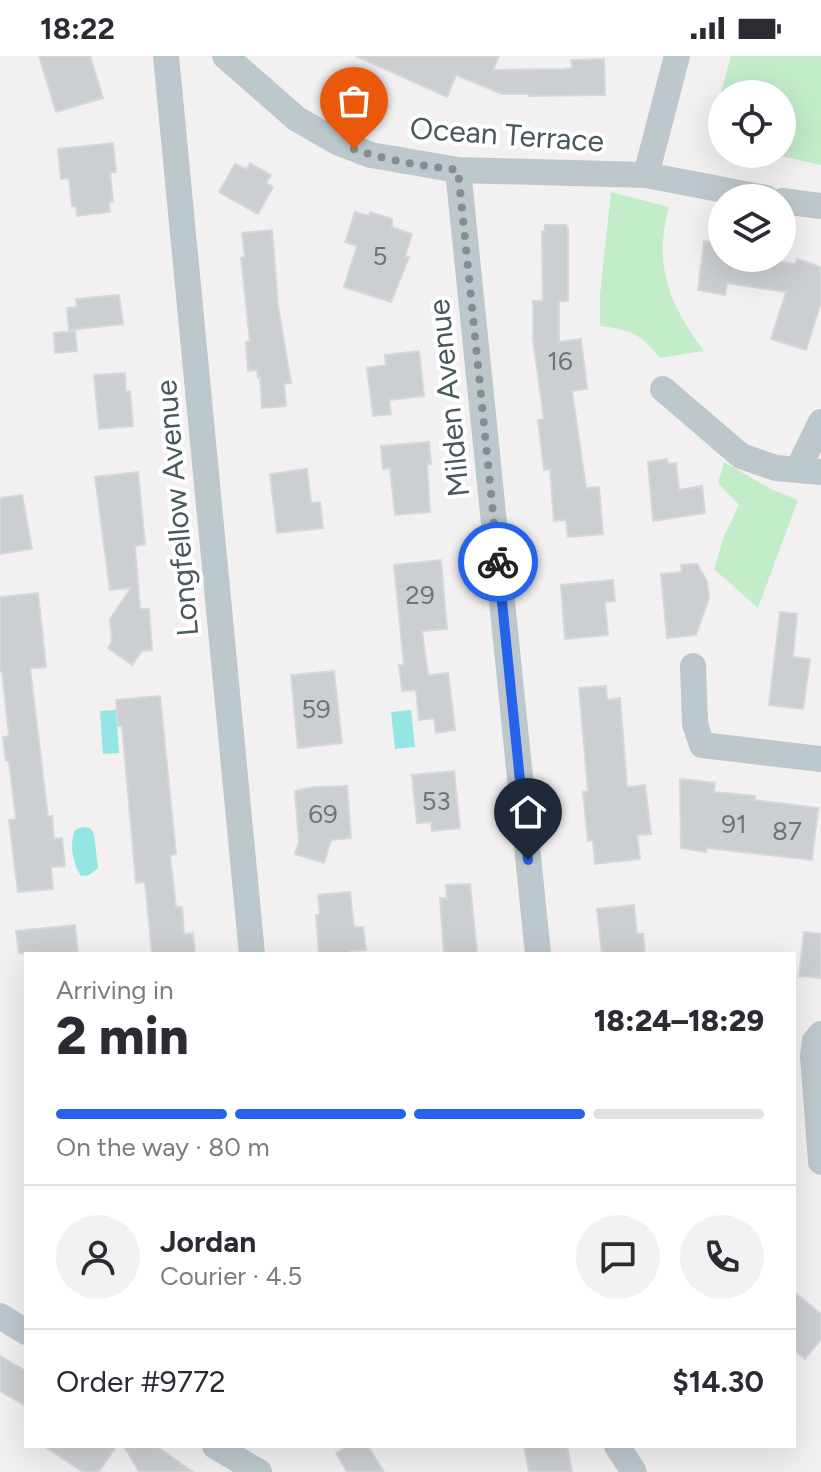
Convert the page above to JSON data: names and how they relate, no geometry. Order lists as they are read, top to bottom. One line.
{"streets":{"street":["Ocean Terrace","Milden Avenue","Longfellow Avenue"]},"crossings":[["Ocean Terrace","Milden Avenue"]],"house_numbers":["5","16","29","59","53","69","91","87"],"page":{"status":"18:22","heading":["2 min","Arriving in","18:24–18:29"],"panel":["Jordan","Courier · 4.5","Order #9772","$14.30"],"bar":"On the way · 80 m"}}
